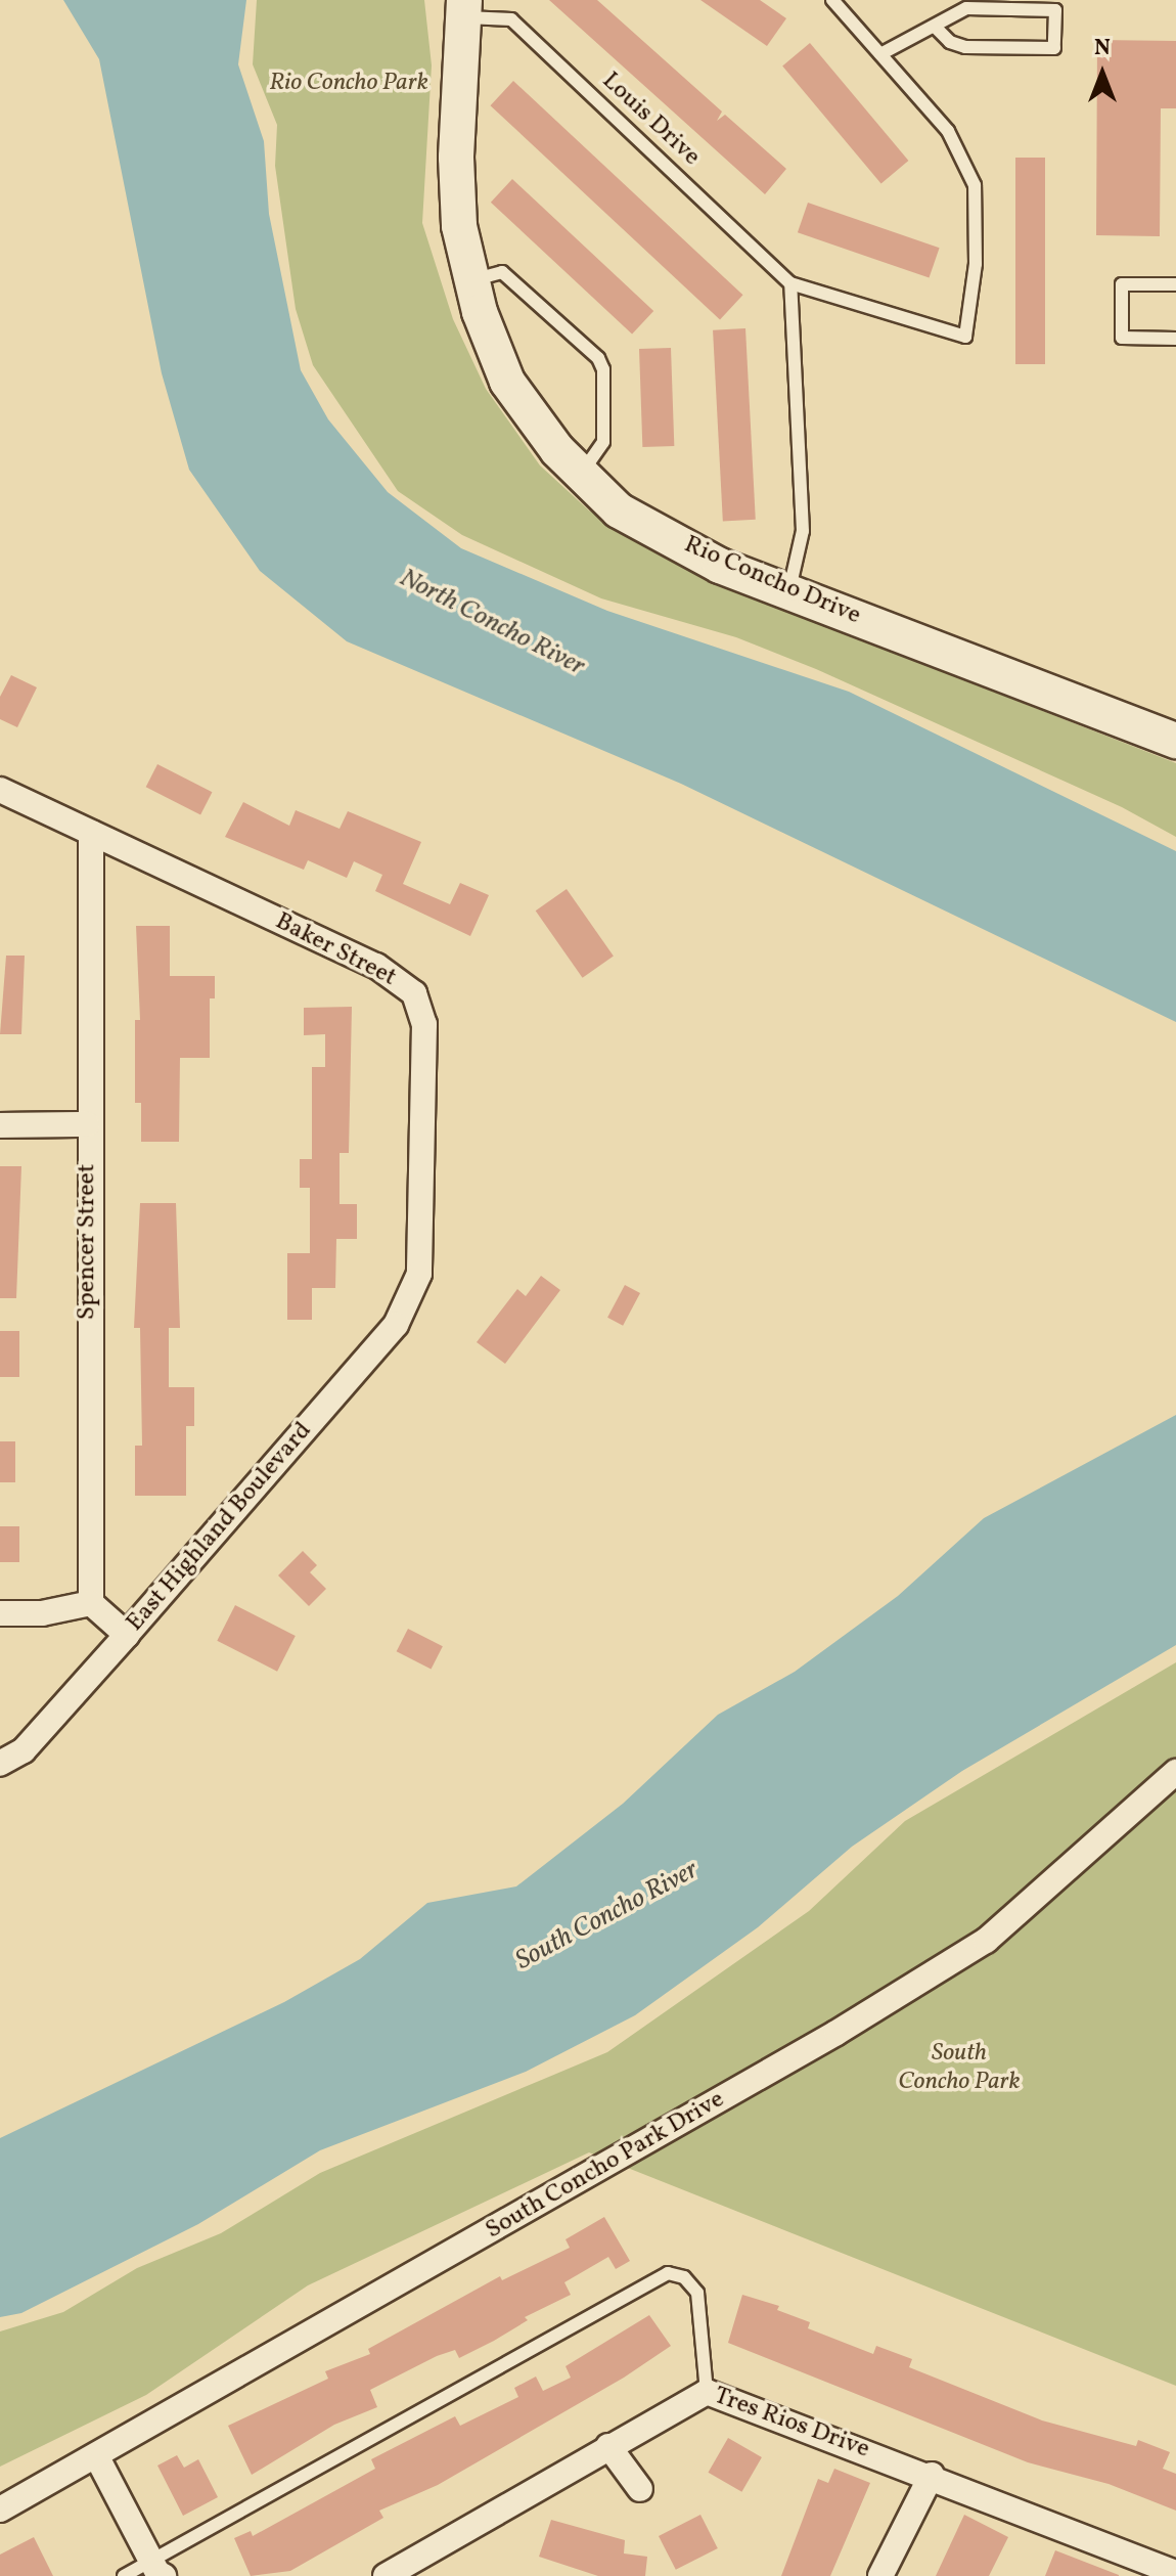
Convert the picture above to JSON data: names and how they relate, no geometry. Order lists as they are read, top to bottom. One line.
{"streets":{"street":["Rio Concho Drive","Baker Street","Spencer Street","East Highland Boulevard","South Concho Park Drive","Tres Rios Drive"],"lane":["Louis Drive"]},"crossings":[["Louis Drive","Rio Concho Drive"],["Baker Street","Spencer Street"],["Baker Street","East Highland Boulevard"]],"water":["North Concho River","South Concho River"],"parks":["Rio Concho Park","South Concho Park"],"north":"top"}
